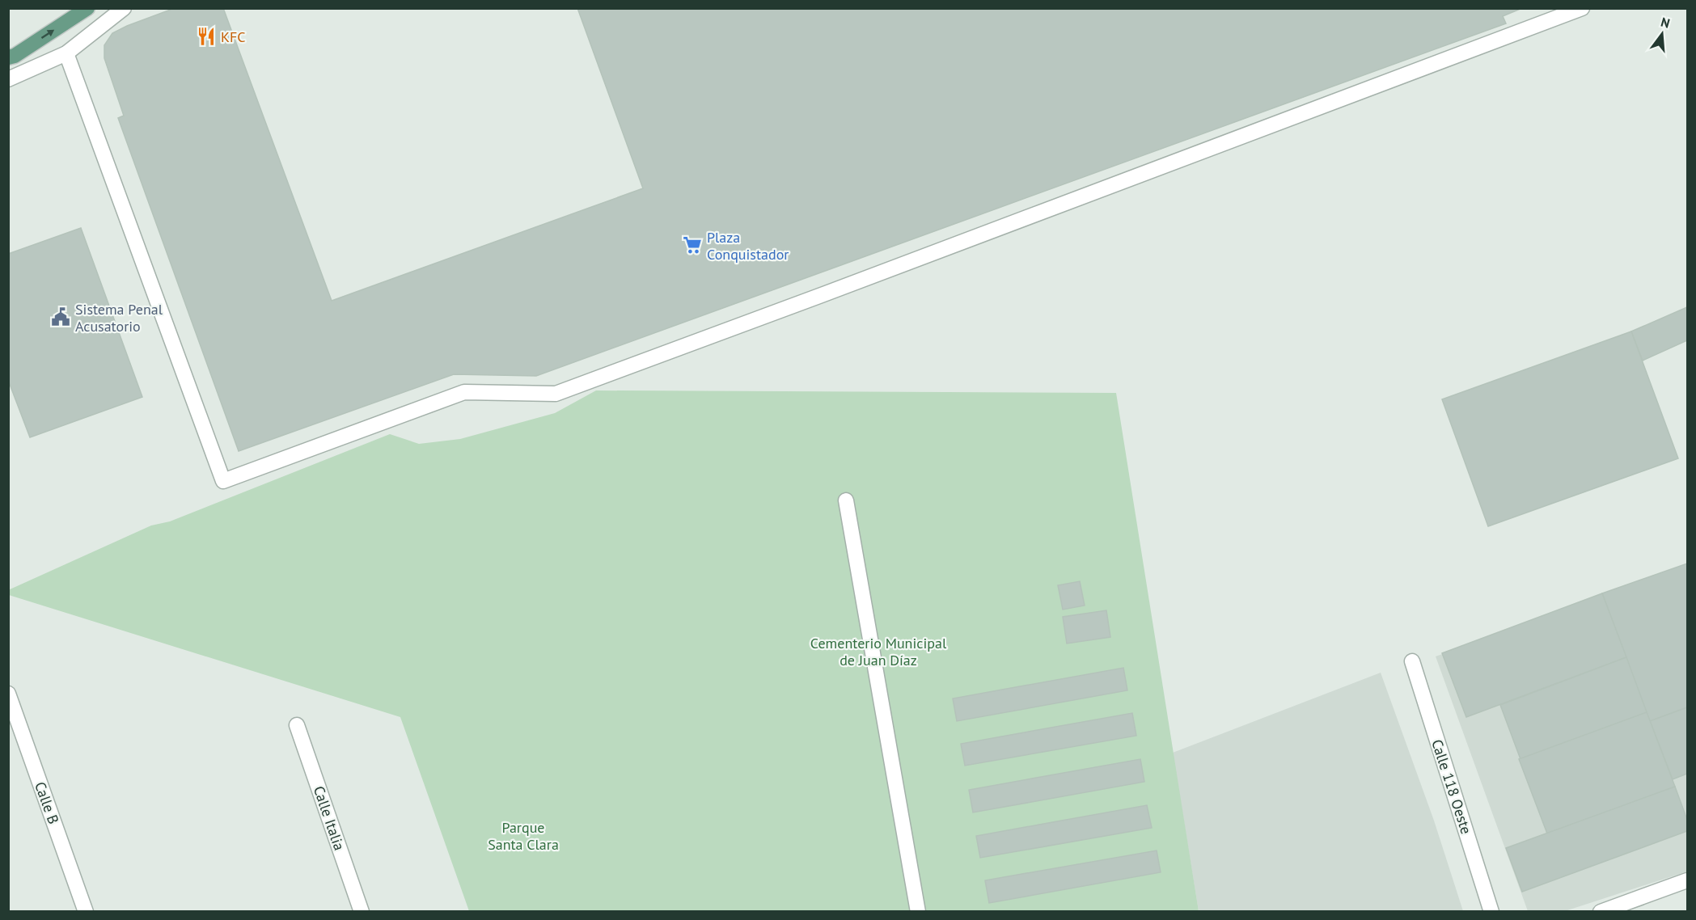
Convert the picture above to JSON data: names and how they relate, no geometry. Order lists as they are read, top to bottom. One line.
{"streets":{"street":["Calle 118 Oeste","Calle B","Calle Italia"]},"parks":["Cementerio Municipal de Juan Díaz","Parque Santa Clara"],"places":{"restaurant":["KFC"],"supermarket":["Plaza Conquistador"],"public building":["Sistema Penal Acusatorio"]},"north":"top"}
